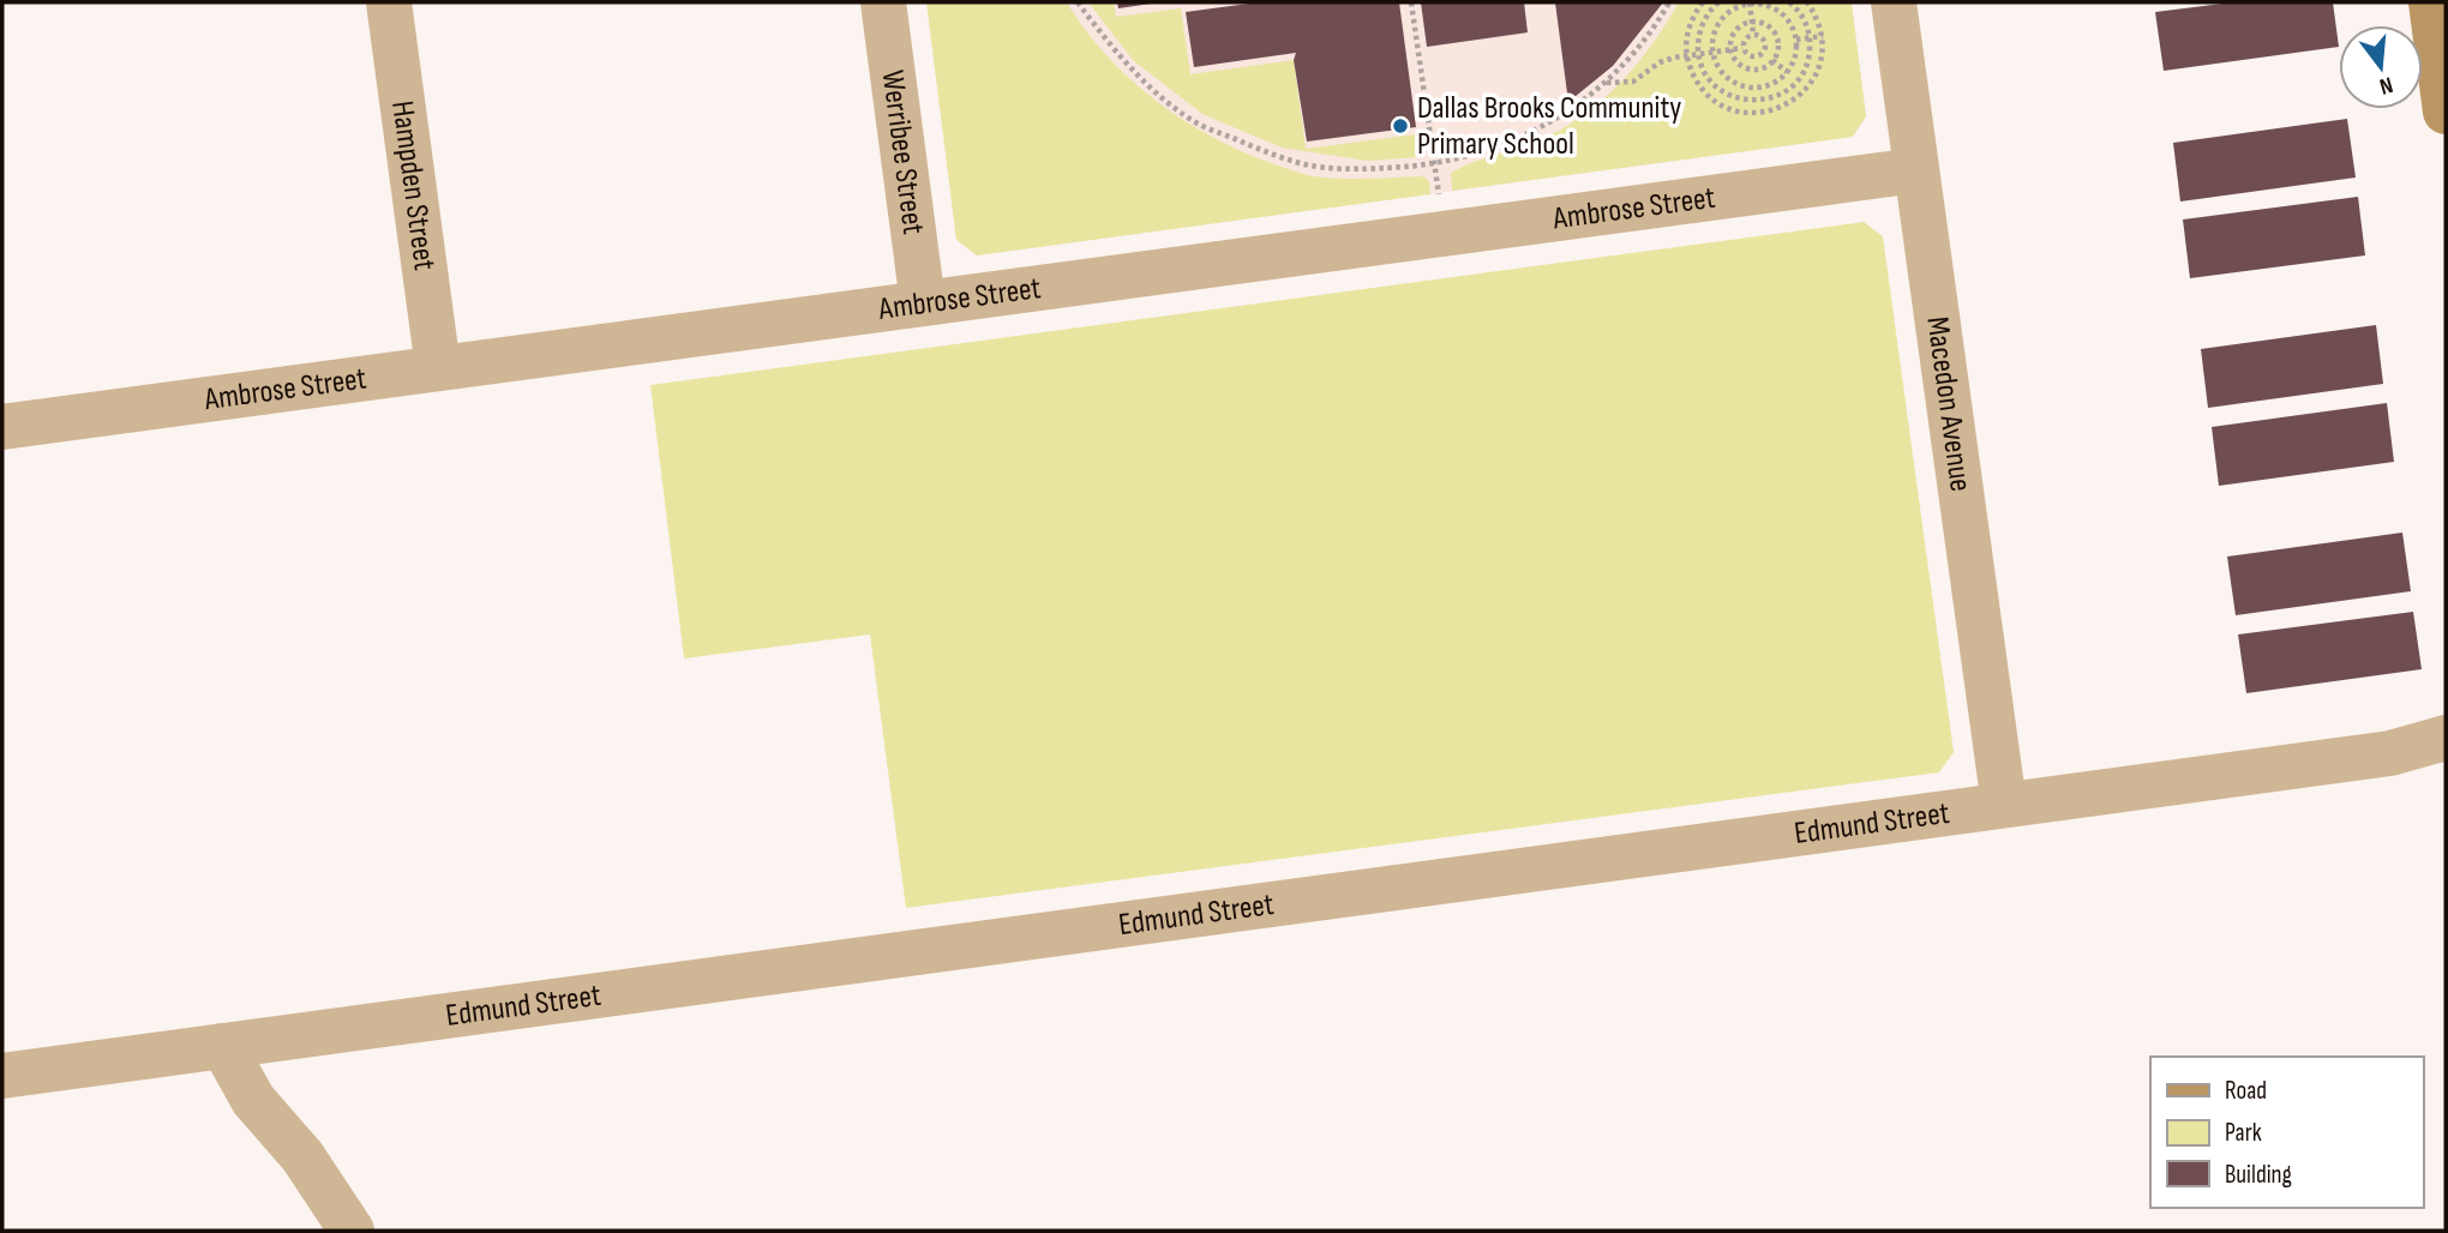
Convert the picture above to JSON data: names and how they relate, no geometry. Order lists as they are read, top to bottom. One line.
{"streets":{"street":["Werribee Street","Hampden Street","Ambrose Street","Macedon Avenue","Edmund Street"]},"crossings":[["Werribee Street","Ambrose Street"],["Hampden Street","Ambrose Street"],["Ambrose Street","Macedon Avenue"],["Macedon Avenue","Edmund Street"]],"places":["Dallas Brooks Community Primary School"],"legend":["Road","Park","Building"],"north":"bottom"}
